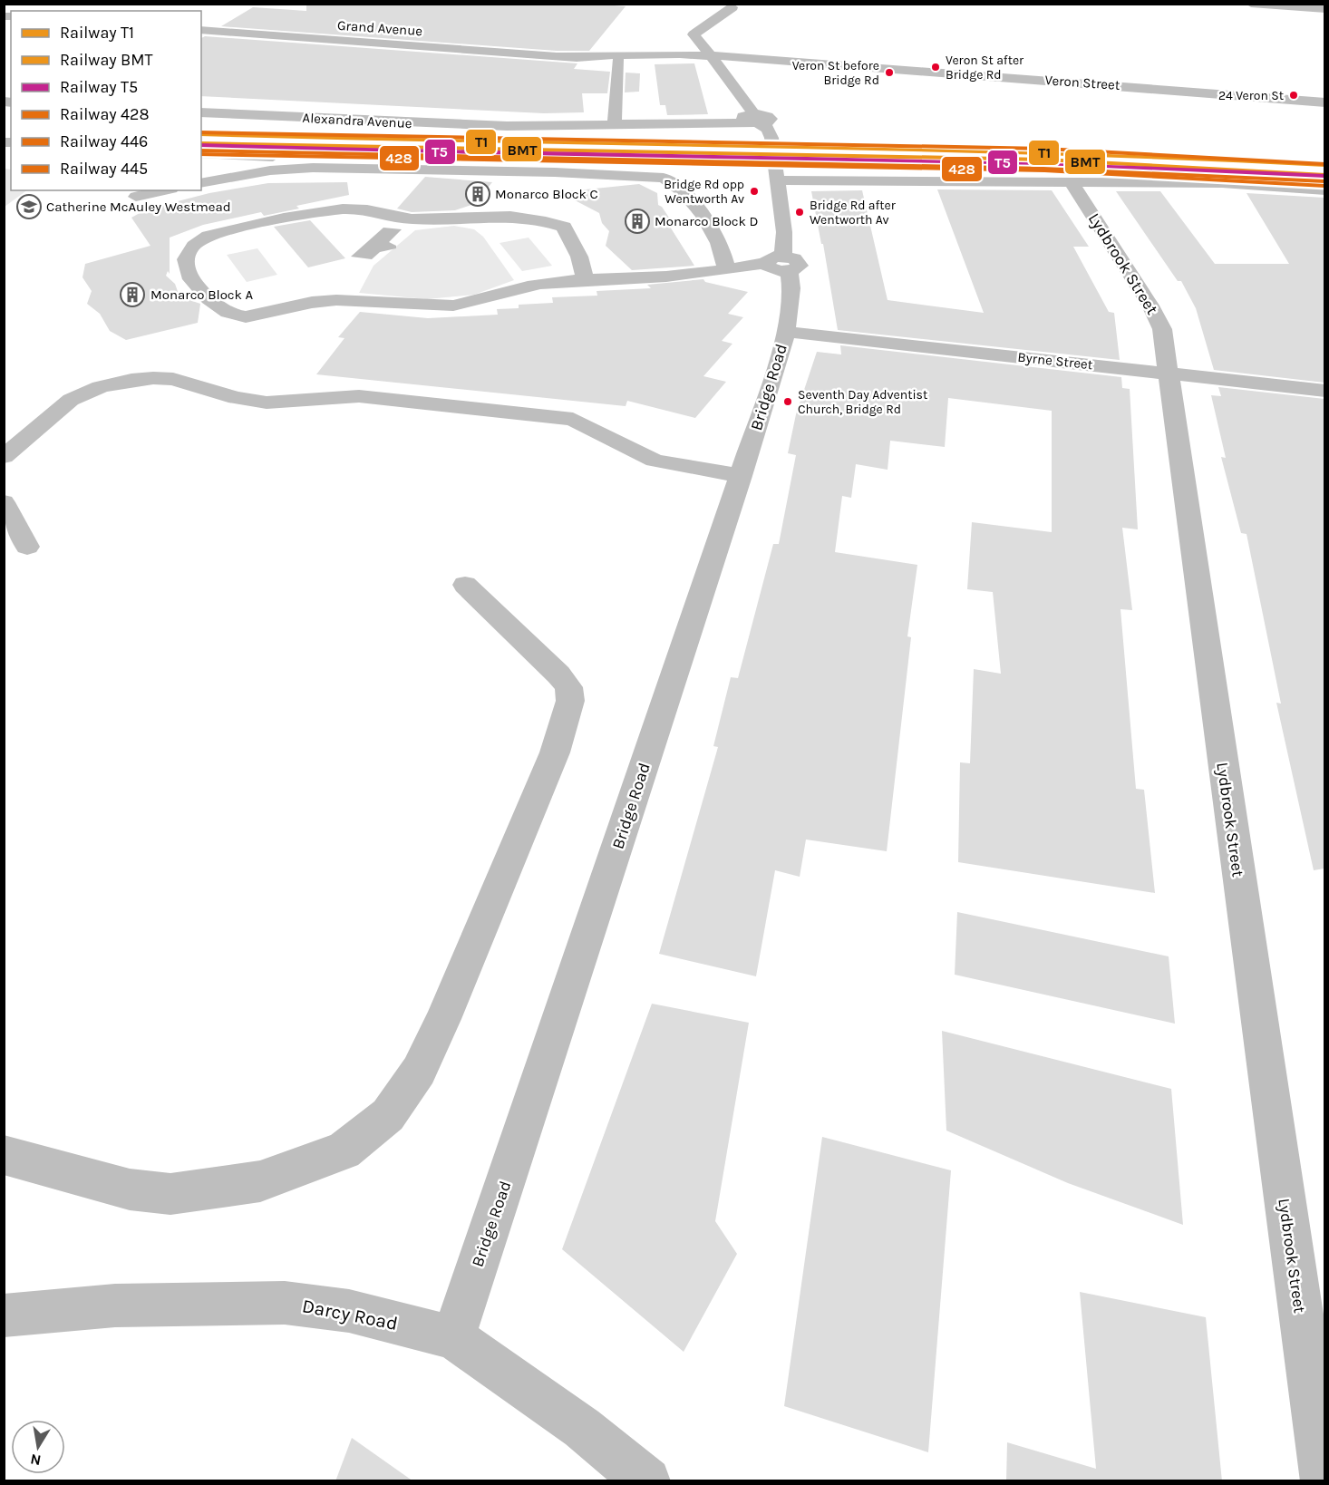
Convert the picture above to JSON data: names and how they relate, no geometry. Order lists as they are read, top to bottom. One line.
{"streets":{"street":["Grand Avenue","Veron Street","Alexandra Avenue","Lydbrook Street","Byrne Street","Bridge Road","Darcy Road"]},"crossings":[["Grand Avenue","Veron Street"],["Grand Avenue","Bridge Road"],["Veron Street","Bridge Road"],["Alexandra Avenue","Bridge Road"],["Lydbrook Street","Byrne Street"],["Byrne Street","Bridge Road"],["Bridge Road","Darcy Road"]],"places":{"other":["Veron St after Bridge Rd","Veron St before Bridge Rd","24 Veron St","Bridge Rd opp Wentworth Av","Bridge Rd after Wentworth Av","Seventh Day Adventist Church, Bridge Rd"],"building":["Monarco Block C","Monarco Block D","Monarco Block A"],"school or university":["Catherine McAuley Westmead"]},"lines":["rail line 446","rail line T1","rail line BMT","rail line T5","rail line 445","rail line 428"],"legend":["Railway T1","Railway BMT","Railway T5","Railway 428","Railway 446","Railway 445"],"north":"bottom"}
